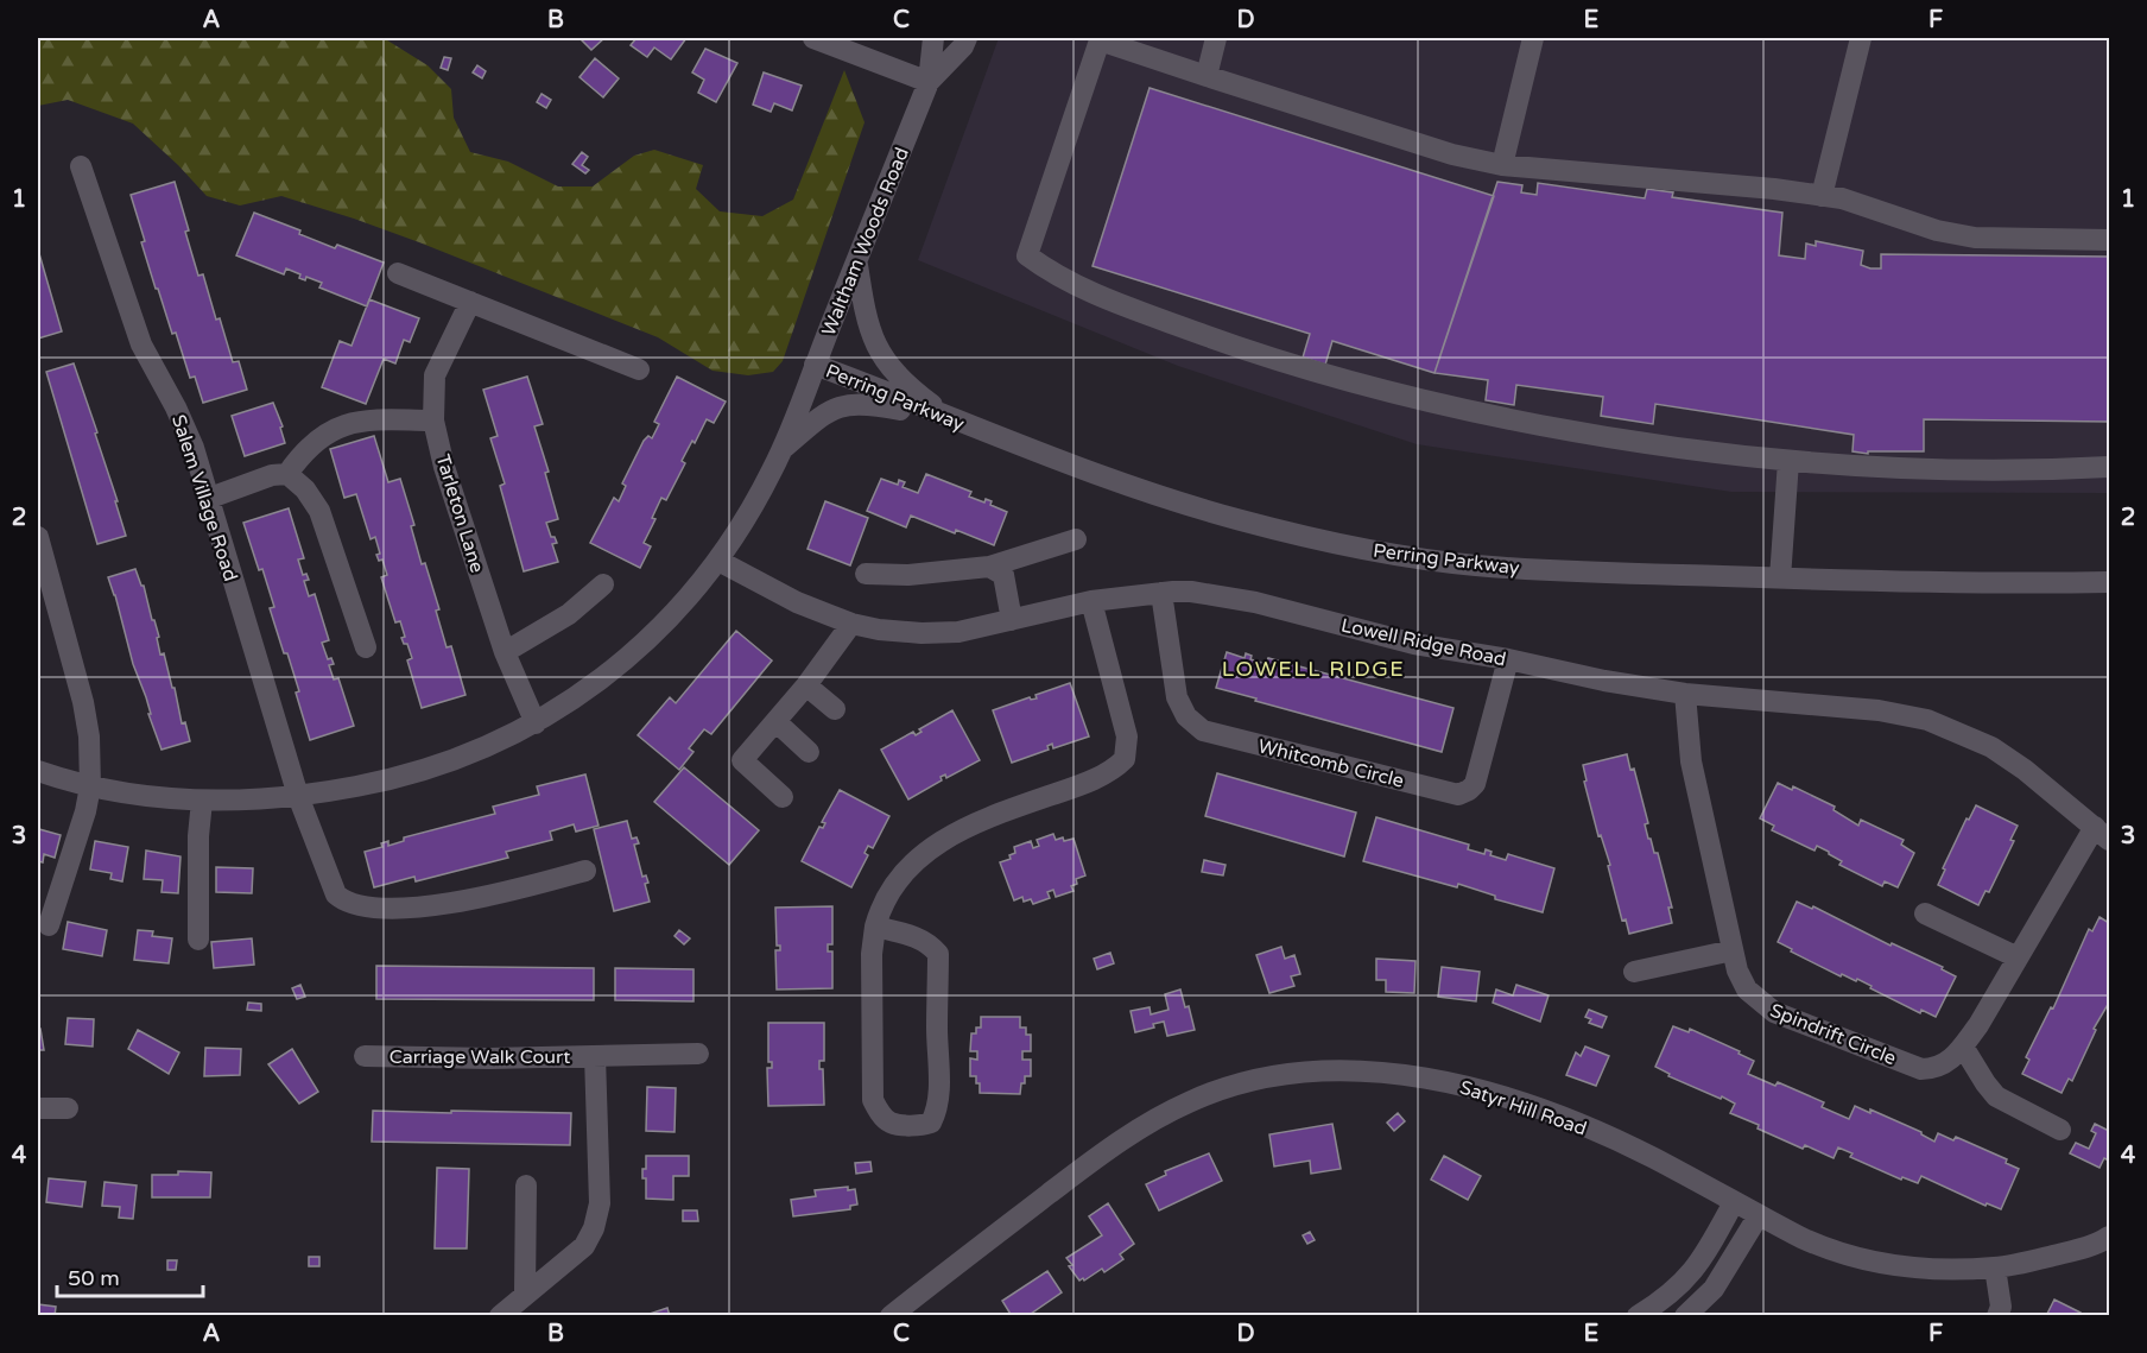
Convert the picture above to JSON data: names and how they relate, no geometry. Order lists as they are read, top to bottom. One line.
{"streets":{"street":["Waltham Woods Road","Perring Parkway","Salem Village Road","Tarleton Lane","Lowell Ridge Road","Whitcomb Circle","Spindrift Circle","Carriage Walk Court","Satyr Hill Road"]},"crossings":[["Waltham Woods Road","Perring Parkway"],["Waltham Woods Road","Salem Village Road"],["Waltham Woods Road","Tarleton Lane"],["Waltham Woods Road","Lowell Ridge Road"],["Lowell Ridge Road","Whitcomb Circle"],["Lowell Ridge Road","Spindrift Circle"]],"districts":["LOWELL RIDGE"],"scale_bar":"50 m","grid":{"columns":["A","B","C","D","E","F"],"rows":["1","2","3","4"]}}
